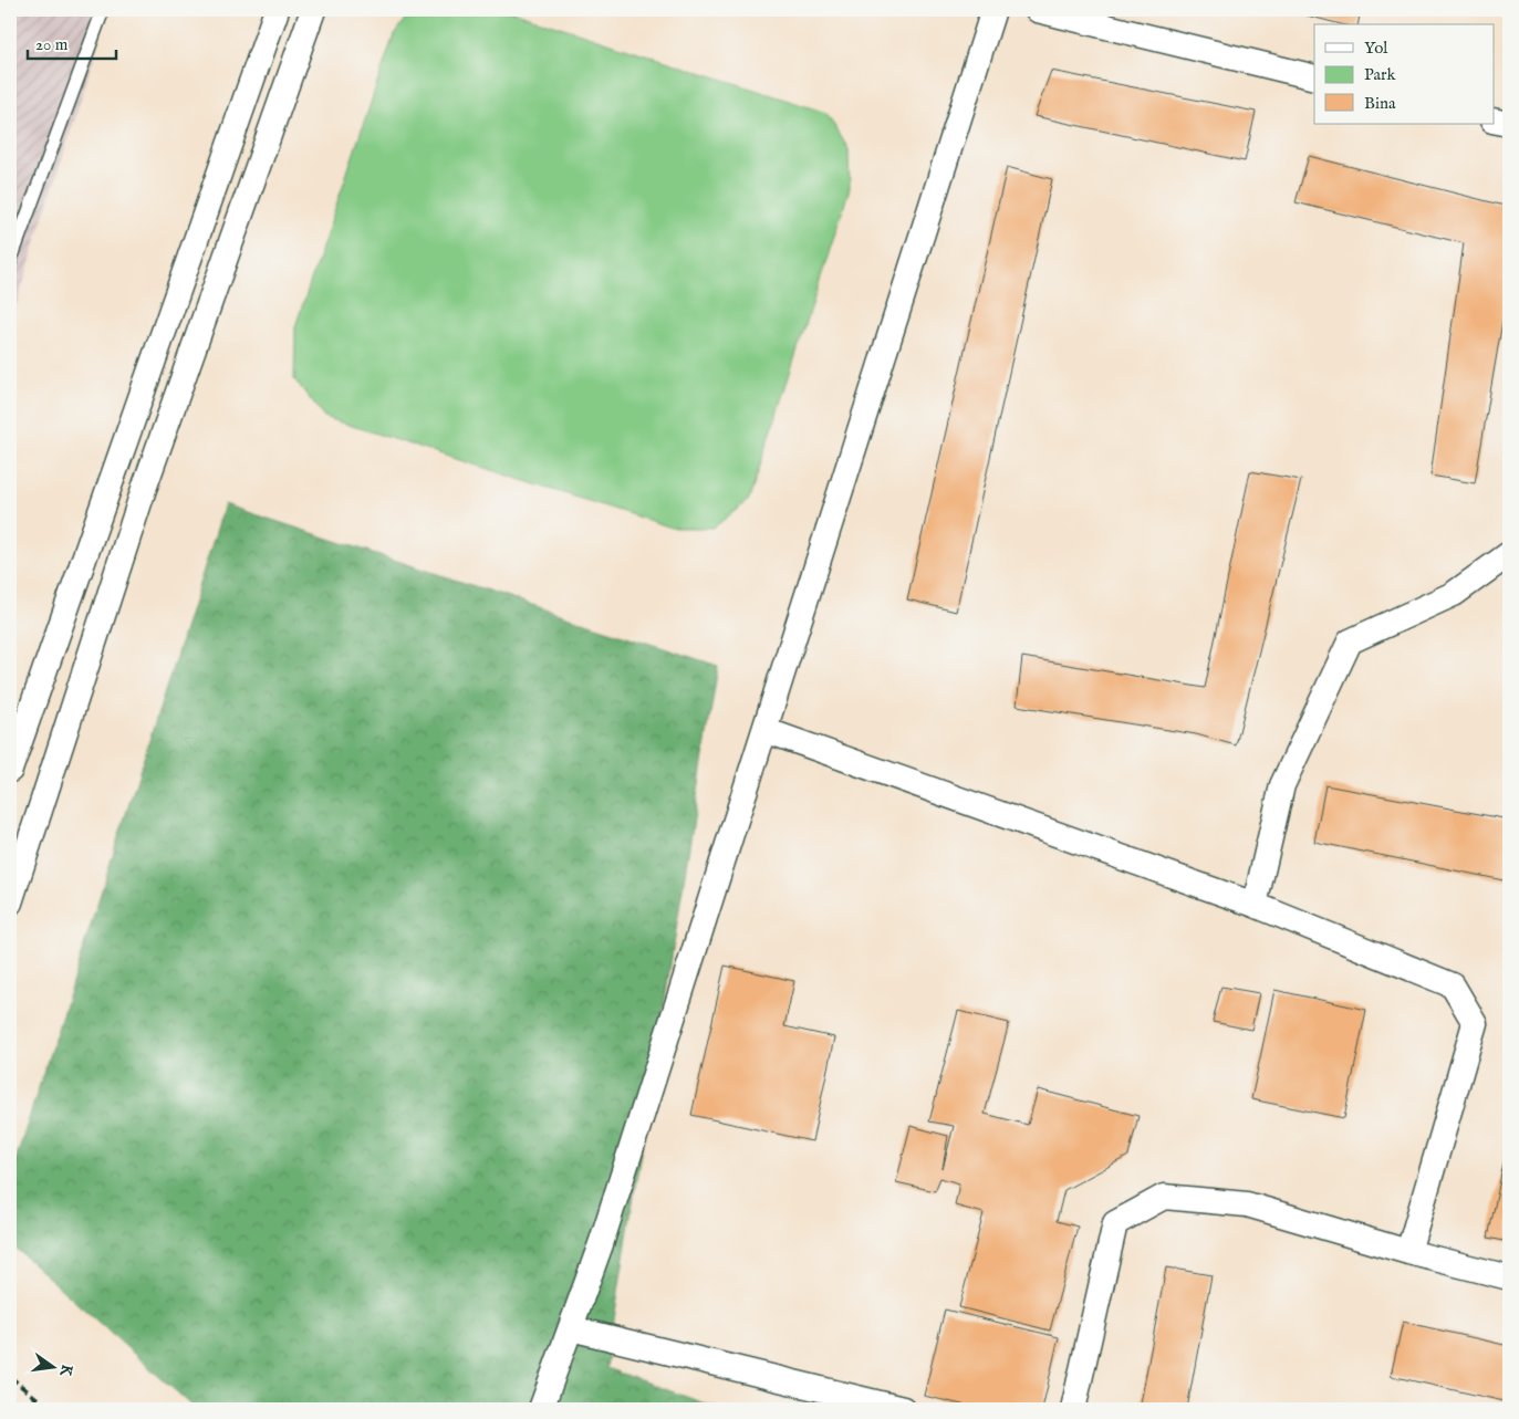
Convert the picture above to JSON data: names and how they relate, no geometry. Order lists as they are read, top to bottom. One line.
{"legend":["Yol","Park","Bina"],"scale_bar":"20 m","north":"right"}
